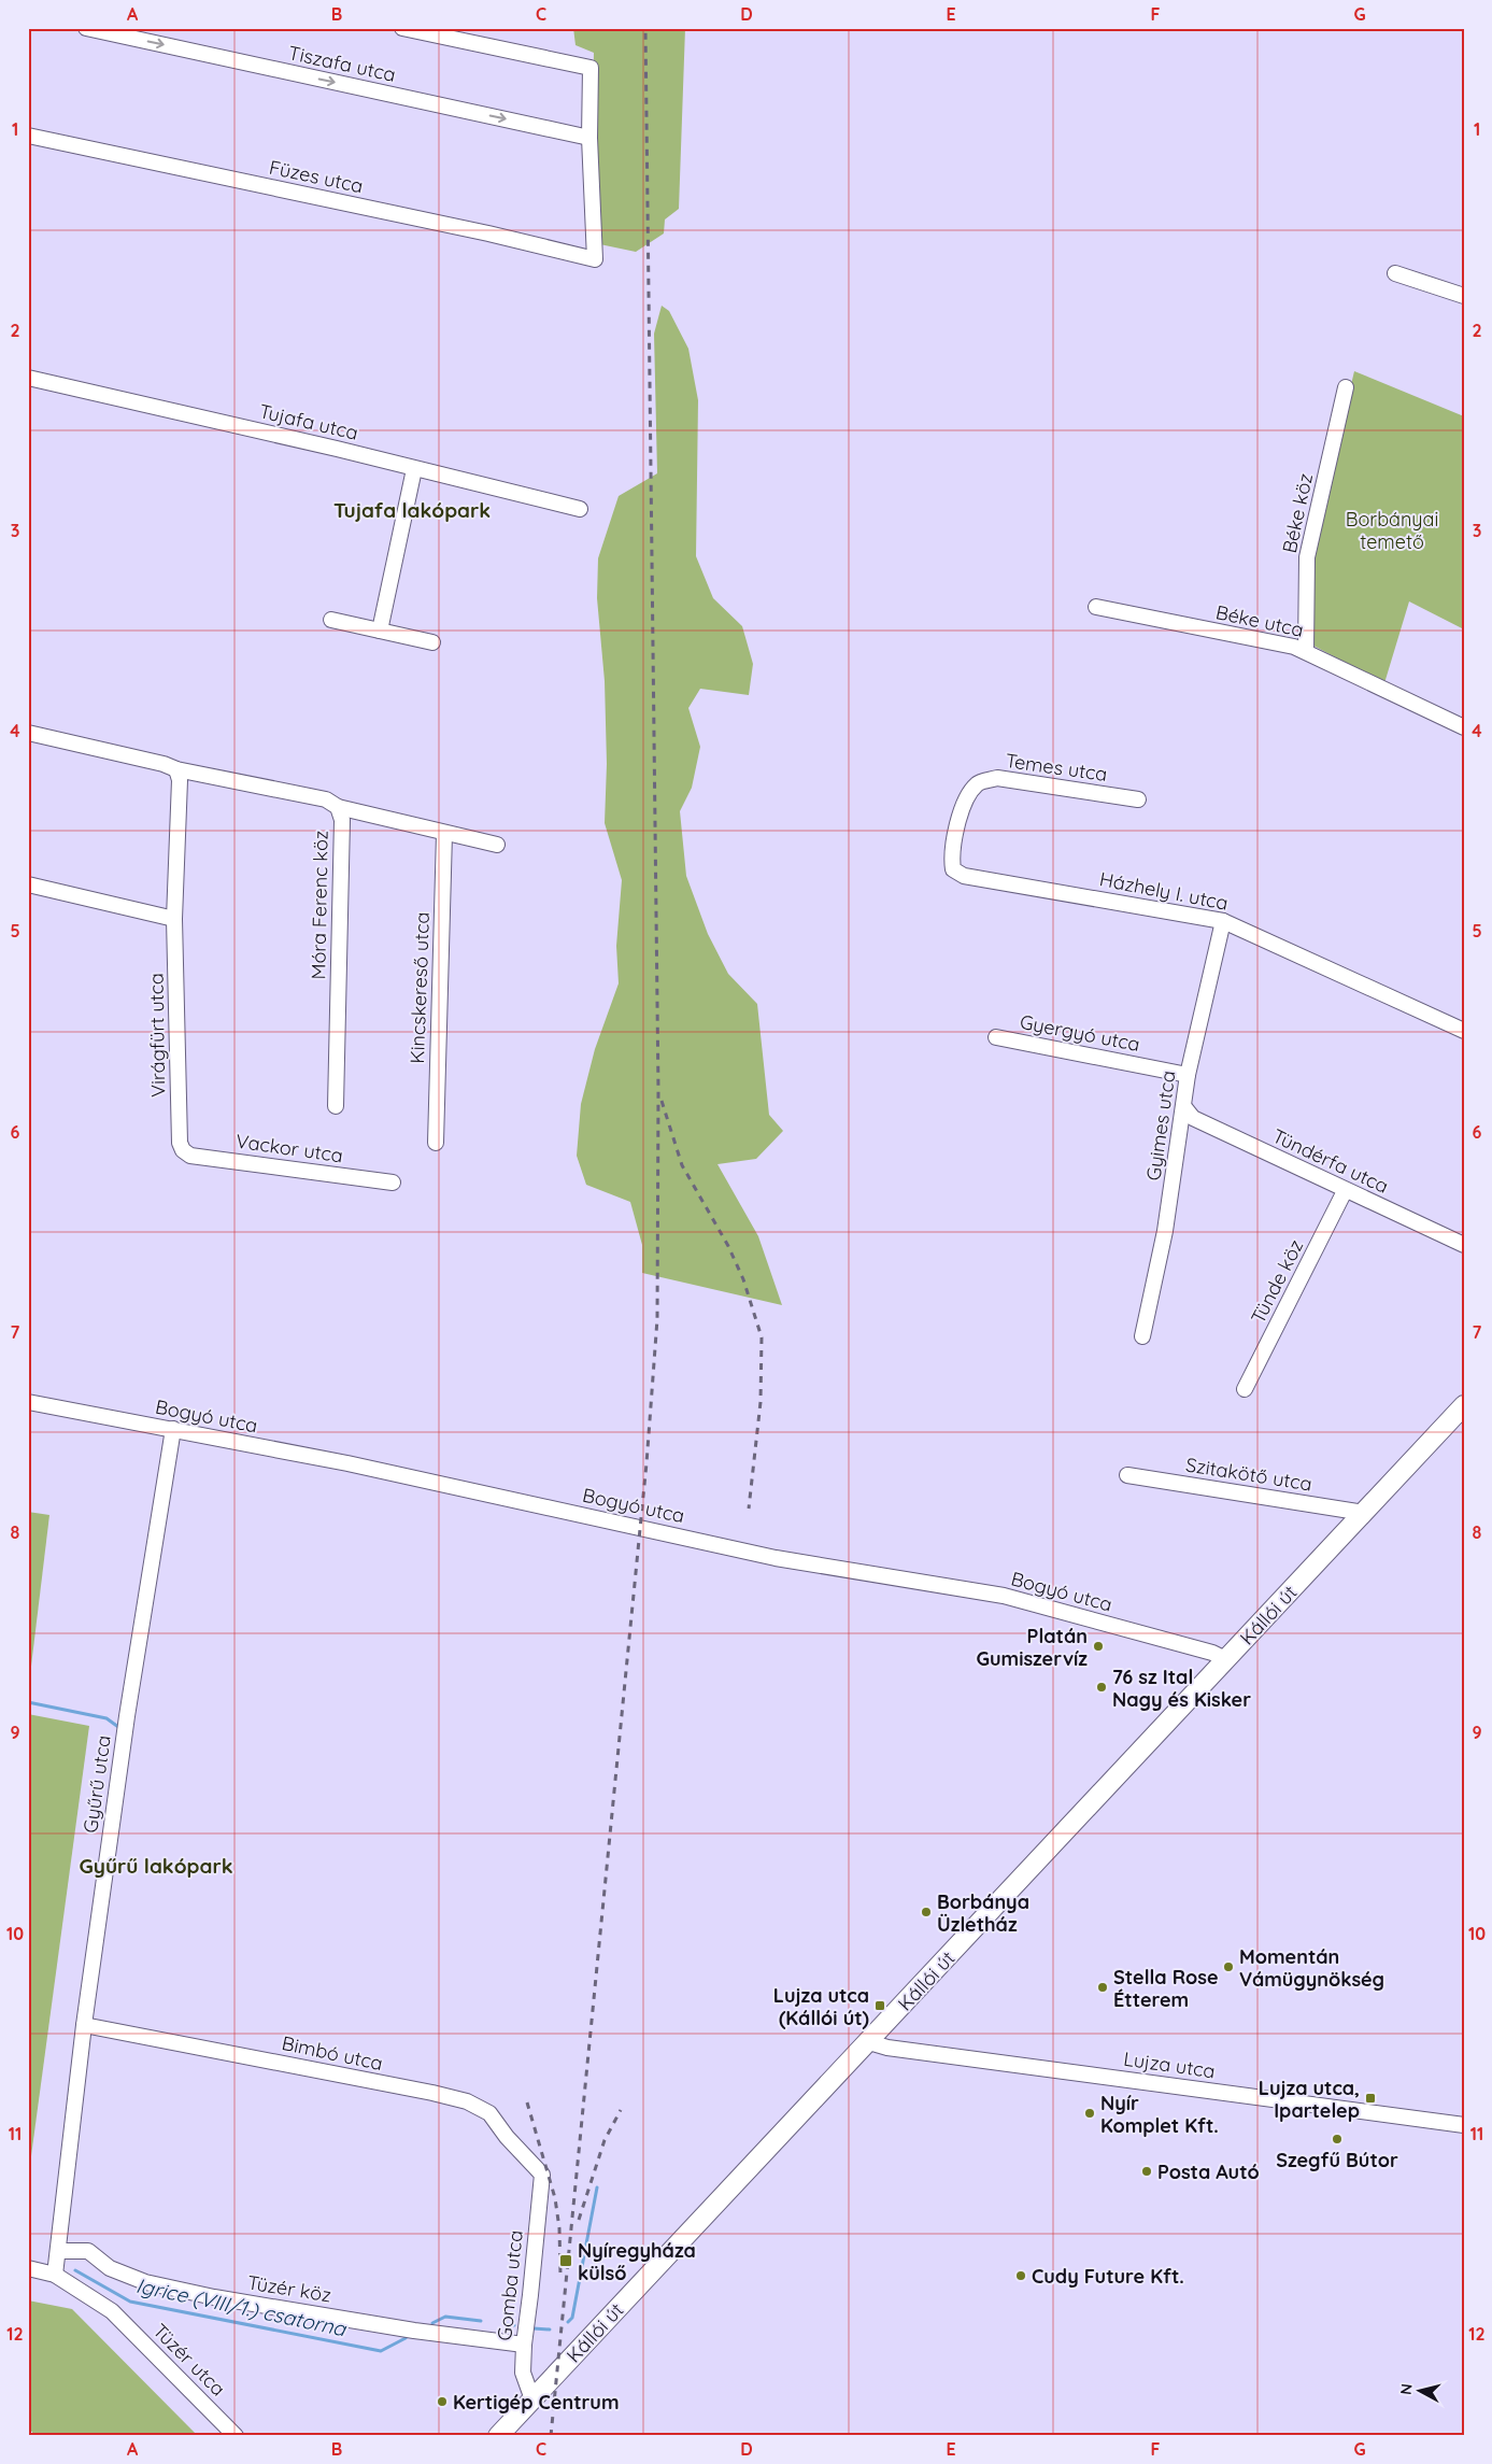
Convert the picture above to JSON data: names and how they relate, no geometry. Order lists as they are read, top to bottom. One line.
{"streets":{"main road":["Kállói út"],"street":["Tiszafa utca","Füzes utca","Tujafa utca","Béke köz","Béke utca","Temes utca","Házhely I. utca","Móra Ferenc köz","Kincskereső utca","Gyergyó utca","Virágfürt utca","Gyimes utca","Vackor utca","Tündérfa utca","Tünde köz","Bogyó utca","Szitakötő utca","Gyűrű utca","Bimbó utca","Lujza utca","Gomba utca","Tüzér köz","Tüzér utca"]},"crossings":[["Tiszafa utca","Füzes utca"],["Béke köz","Béke utca"],["Temes utca","Házhely I. utca"],["Házhely I. utca","Gyimes utca"],["Móra Ferenc köz","Virágfürt utca"],["Gyergyó utca","Gyimes utca"],["Virágfürt utca","Vackor utca"],["Gyimes utca","Tündérfa utca"],["Tündérfa utca","Tünde köz"],["Bogyó utca","Kállói út"],["Bogyó utca","Gyűrű utca"],["Szitakötő utca","Kállói út"],["Kállói út","Lujza utca"],["Kállói út","Gomba utca"],["Gyűrű utca","Bimbó utca"],["Gyűrű utca","Tüzér köz"],["Gyűrű utca","Tüzér utca"],["Bimbó utca","Gomba utca"],["Gomba utca","Tüzér köz"]],"one_way":["Tiszafa utca"],"districts":["Tujafa lakópark","Gyűrű lakópark"],"water":["Igrice (VIII/1.) csatorna"],"parks":["Borbányai temető"],"places":{"other":["Platán Gumiszervíz","76 sz Ital Nagy és Kisker","Borbánya Üzletház","Momentán Vámügynökség","Stella Rose Étterem","Nyír Komplet Kft.","Szegfű Bútor","Posta Autó","Cudy Future Kft.","Kertigép Centrum"],"transit":["Lujza utca (Kállói út)","Lujza utca, Ipartelep","Nyíregyháza külső"]},"north":"left","grid":{"columns":["A","B","C","D","E","F","G"],"rows":["1","2","3","4","5","6","7","8","9","10","11","12"]}}
